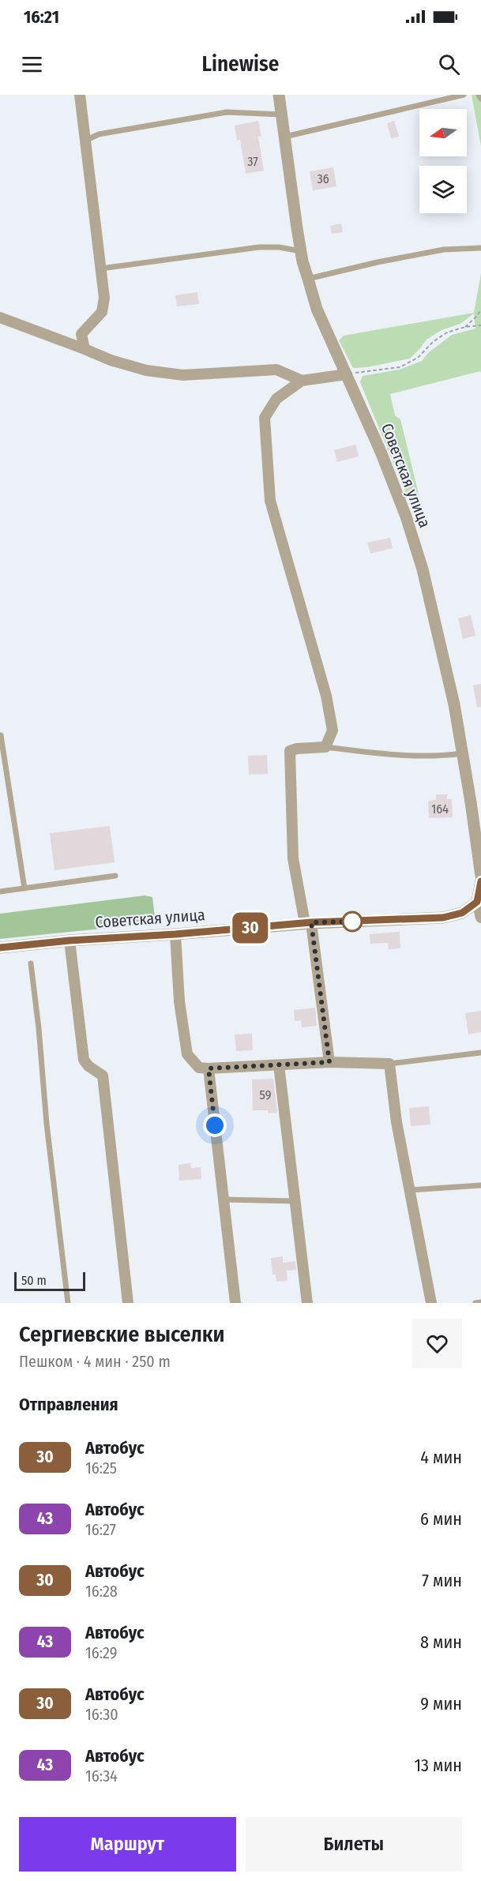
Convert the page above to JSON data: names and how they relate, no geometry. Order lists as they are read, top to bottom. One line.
{"streets":{"street":["Советская улица"]},"lines":["bus line 30"],"house_numbers":["37","36","164","59"],"scale_bar":"50 m","north":"left","page":{"status":"16:21","header":"Linewise","on_map":"30","scale":"50 m","heading":[["Сергиевские выселки","Пешком · 4 мин · 250 m"],"Отправления"],"list":[{"mark":"30","name":"Автобус","note":"16:25","value":"4 мин"},{"mark":"43","name":"Автобус","note":"16:27","value":"6 мин"},{"mark":"30","name":"Автобус","note":"16:28","value":"7 мин"},{"mark":"43","name":"Автобус","note":"16:29","value":"8 мин"},{"mark":"30","name":"Автобус","note":"16:30","value":"9 мин"},{"mark":"43","name":"Автобус","note":"16:34","value":"13 мин"}],"buttons":["Маршрут","Билеты"]}}
